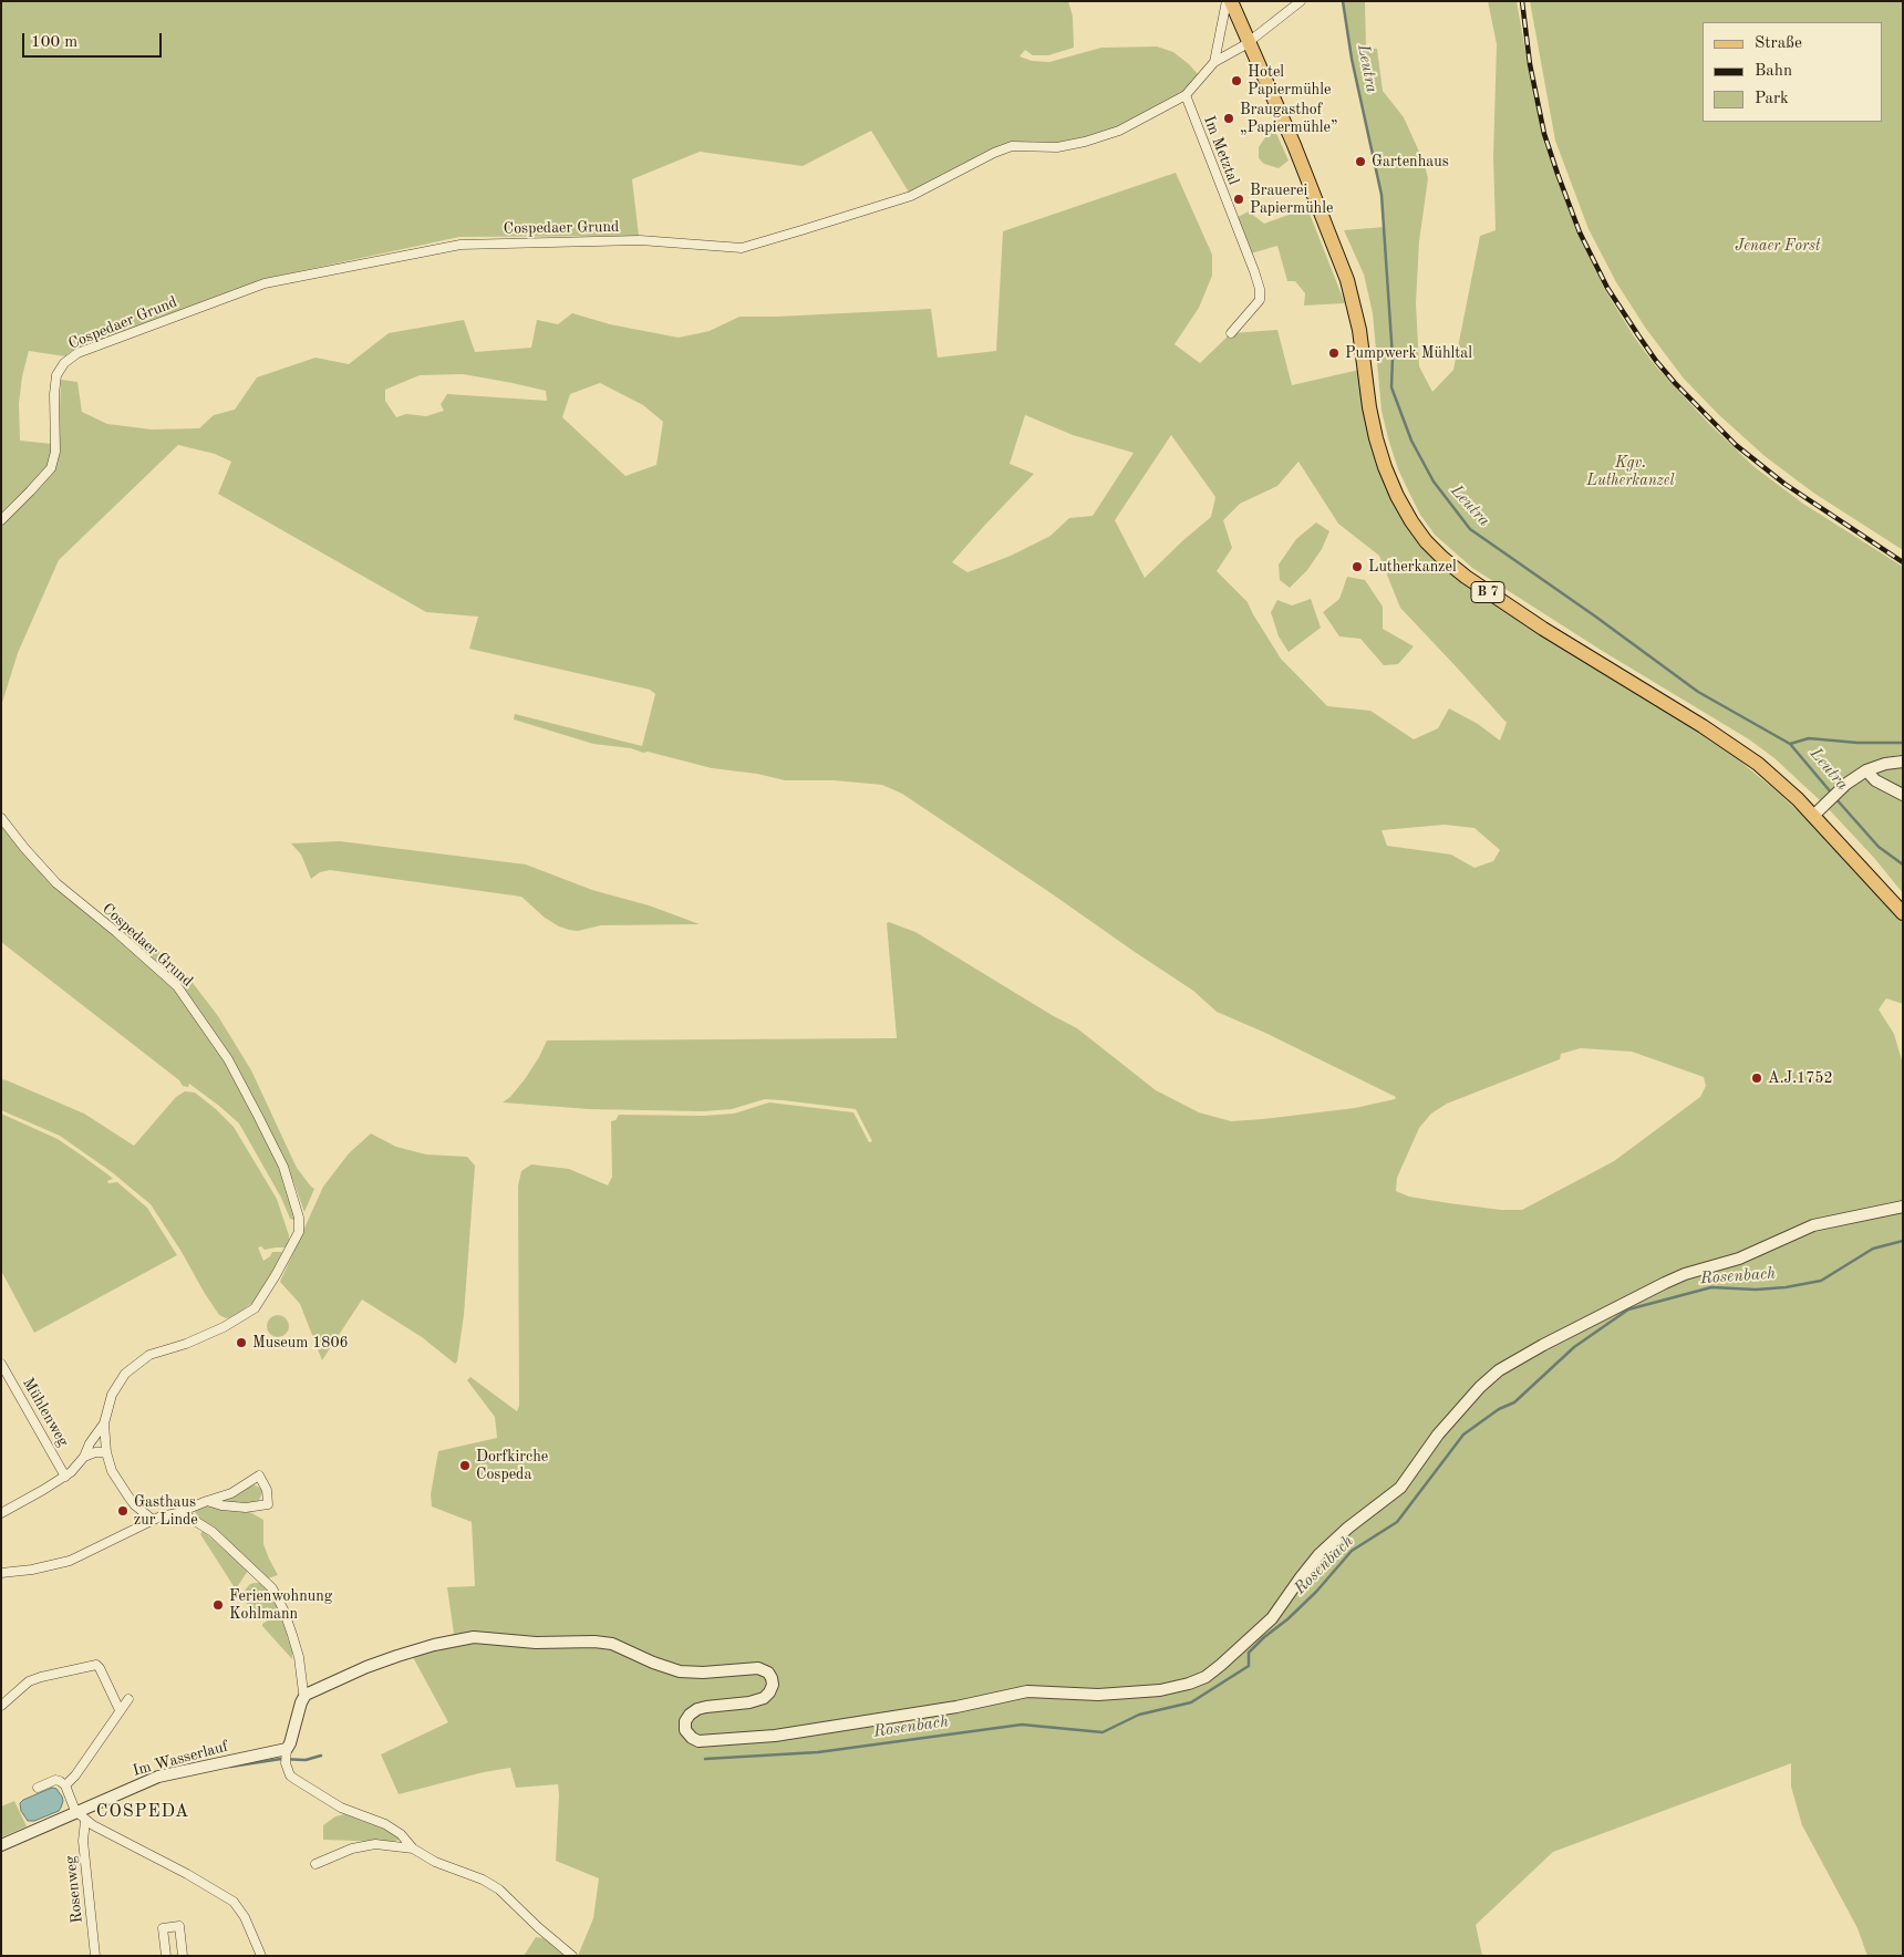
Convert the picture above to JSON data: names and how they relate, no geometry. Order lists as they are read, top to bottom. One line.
{"streets":{"main road":["B 7"],"street":["Im Metztal","Cospedaer Grund","Mühlenweg","Im Wasserlauf","Rosenweg"]},"crossings":[["Im Metztal","Cospedaer Grund"],["Cospedaer Grund","B 7"]],"districts":["COSPEDA"],"water":["Leutra","Rosenbach"],"parks":["Jenaer Forst","Kgv. Lutherkanzel"],"places":["Hotel Papiermühle","Braugasthof „Papiermühle”","Gartenhaus","Brauerei Papiermühle","Pumpwerk Mühltal","Lutherkanzel","A.J.1752","Museum 1806","Dorfkirche Cospeda","Gasthaus zur Linde","Ferienwohnung Kohlmann"],"legend":["Straße","Bahn","Park"],"scale_bar":"100 m"}
